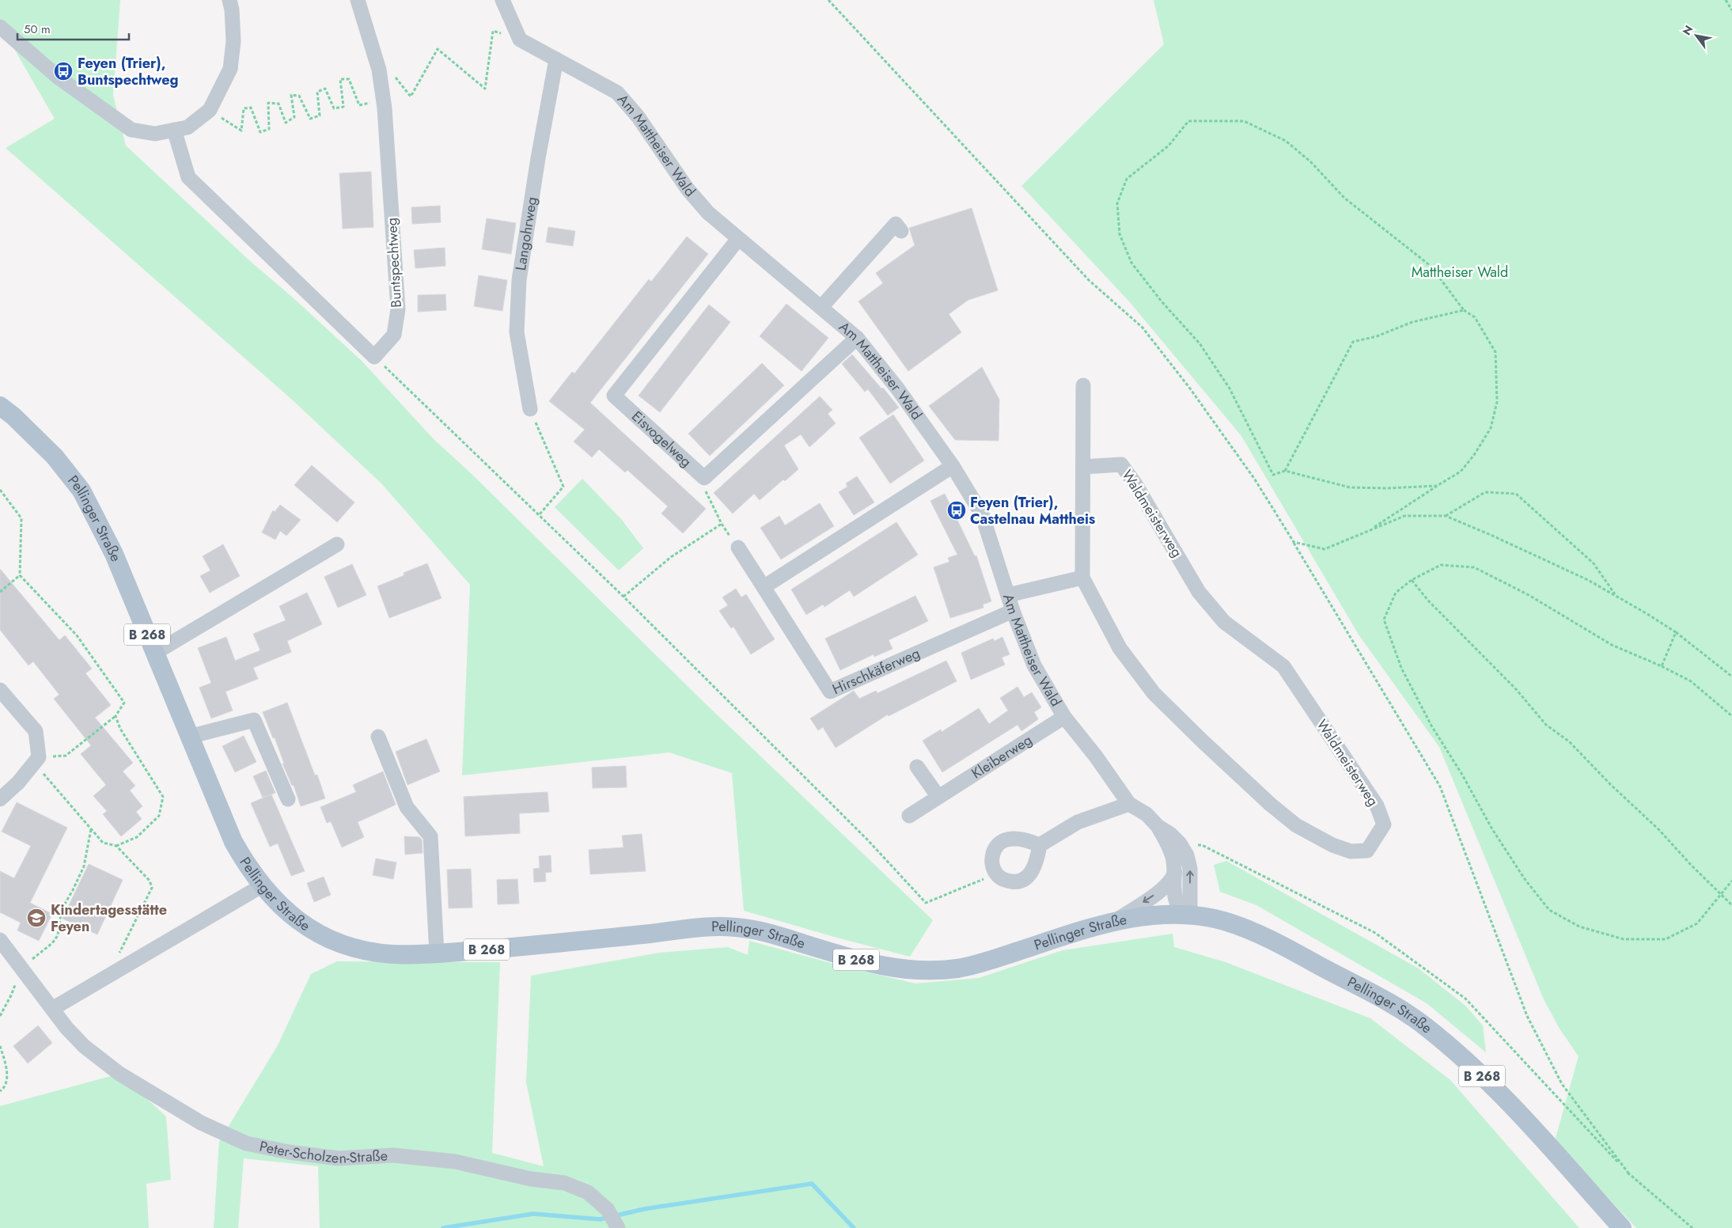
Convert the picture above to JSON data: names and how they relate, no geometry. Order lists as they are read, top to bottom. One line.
{"streets":{"main road":["Pellinger Straße","B 268"],"street":["Am Mattheiser Wald","Langohrweg","Buntspechtweg","Eisvogelweg","Waldmeisterweg","Hirschkäferweg","Kleiberweg","Peter-Scholzen-Straße"]},"crossings":[["Am Mattheiser Wald","Langohrweg"],["Am Mattheiser Wald","Eisvogelweg"],["Am Mattheiser Wald","Pellinger Straße"],["Am Mattheiser Wald","Hirschkäferweg"],["Am Mattheiser Wald","Kleiberweg"]],"parks":["Mattheiser Wald"],"places":{"bus stop":["Feyen (Trier), Buntspechtweg","Feyen (Trier), Castelnau Mattheis"],"school or university":["Kindertagesstätte Feyen"]},"scale_bar":"50 m","north":"top left"}
